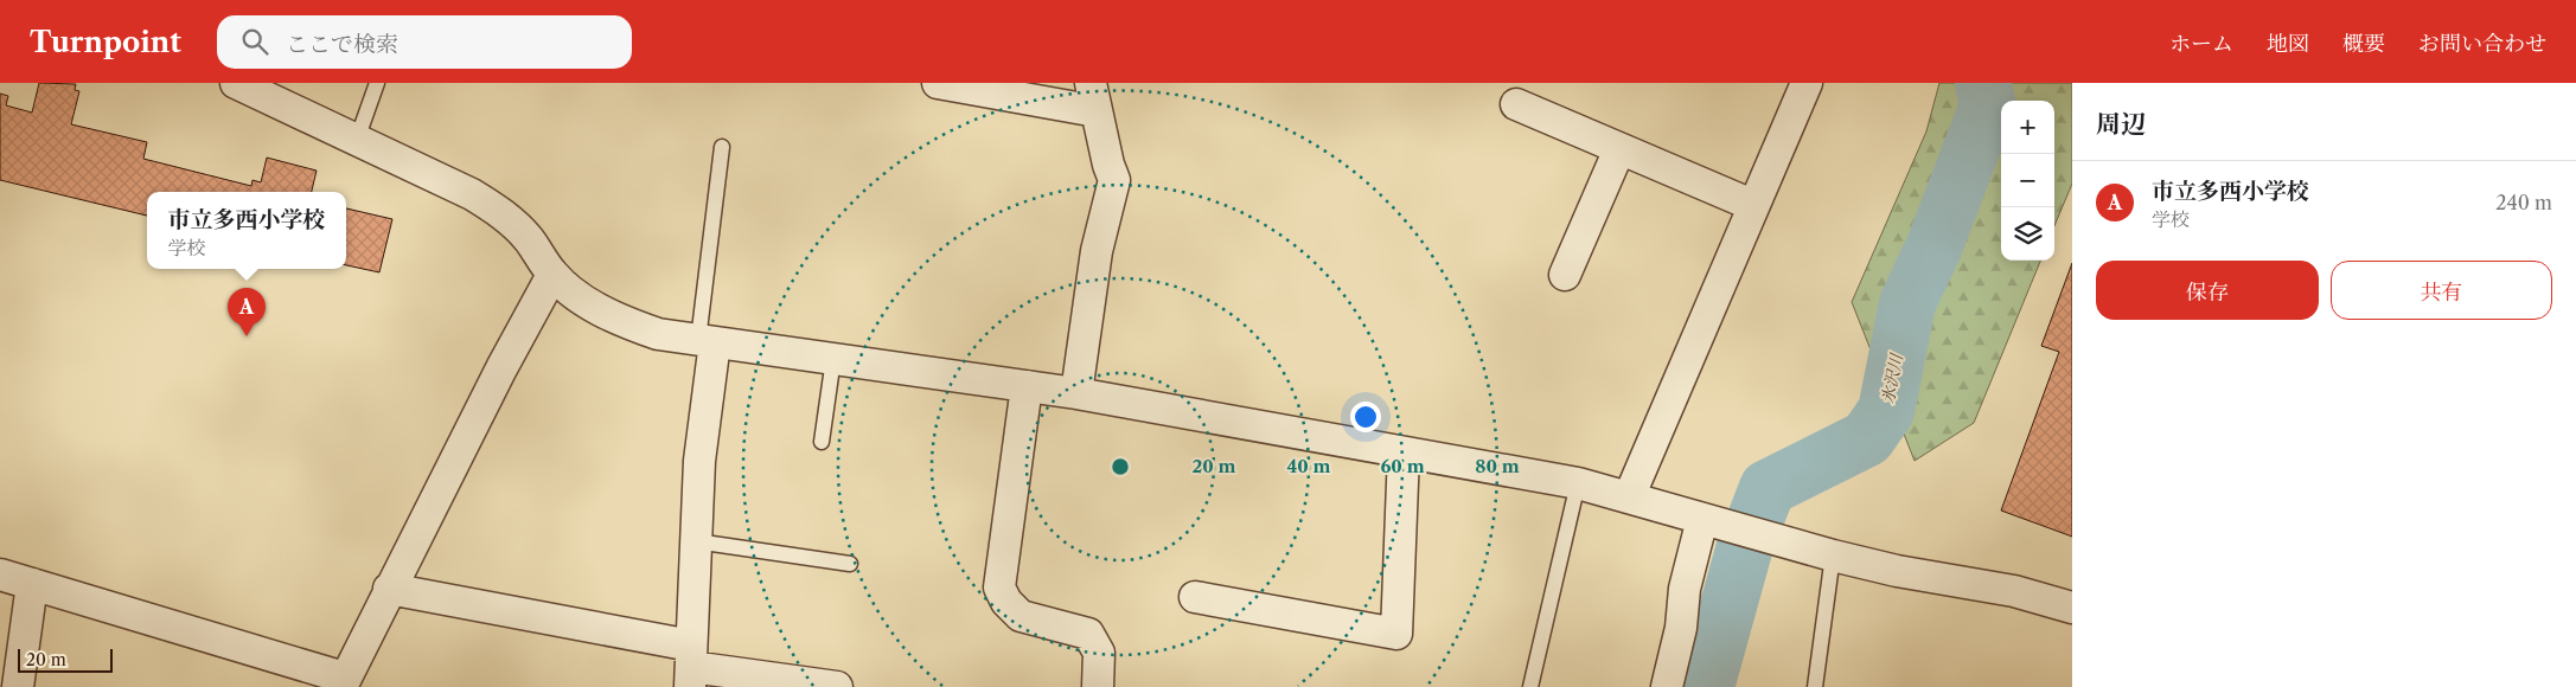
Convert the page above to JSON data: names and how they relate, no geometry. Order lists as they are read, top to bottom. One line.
{"water":["氷沢川"],"scale_bar":"20 m","page":{"header":"Turnpoint","search":"ここで検索","nav":["ホーム","地図","概要","お問い合わせ"],"heading":"周辺","map_buttons":["+","−"],"list":[{"mark":"A","name":"市立多西小学校","note":"学校","value":"240 m"}],"popup":["市立多西小学校","学校"],"buttons":["保存","共有"],"pins":"A","scale":"20 m"},"rings":["20 m","40 m","60 m","80 m"]}
